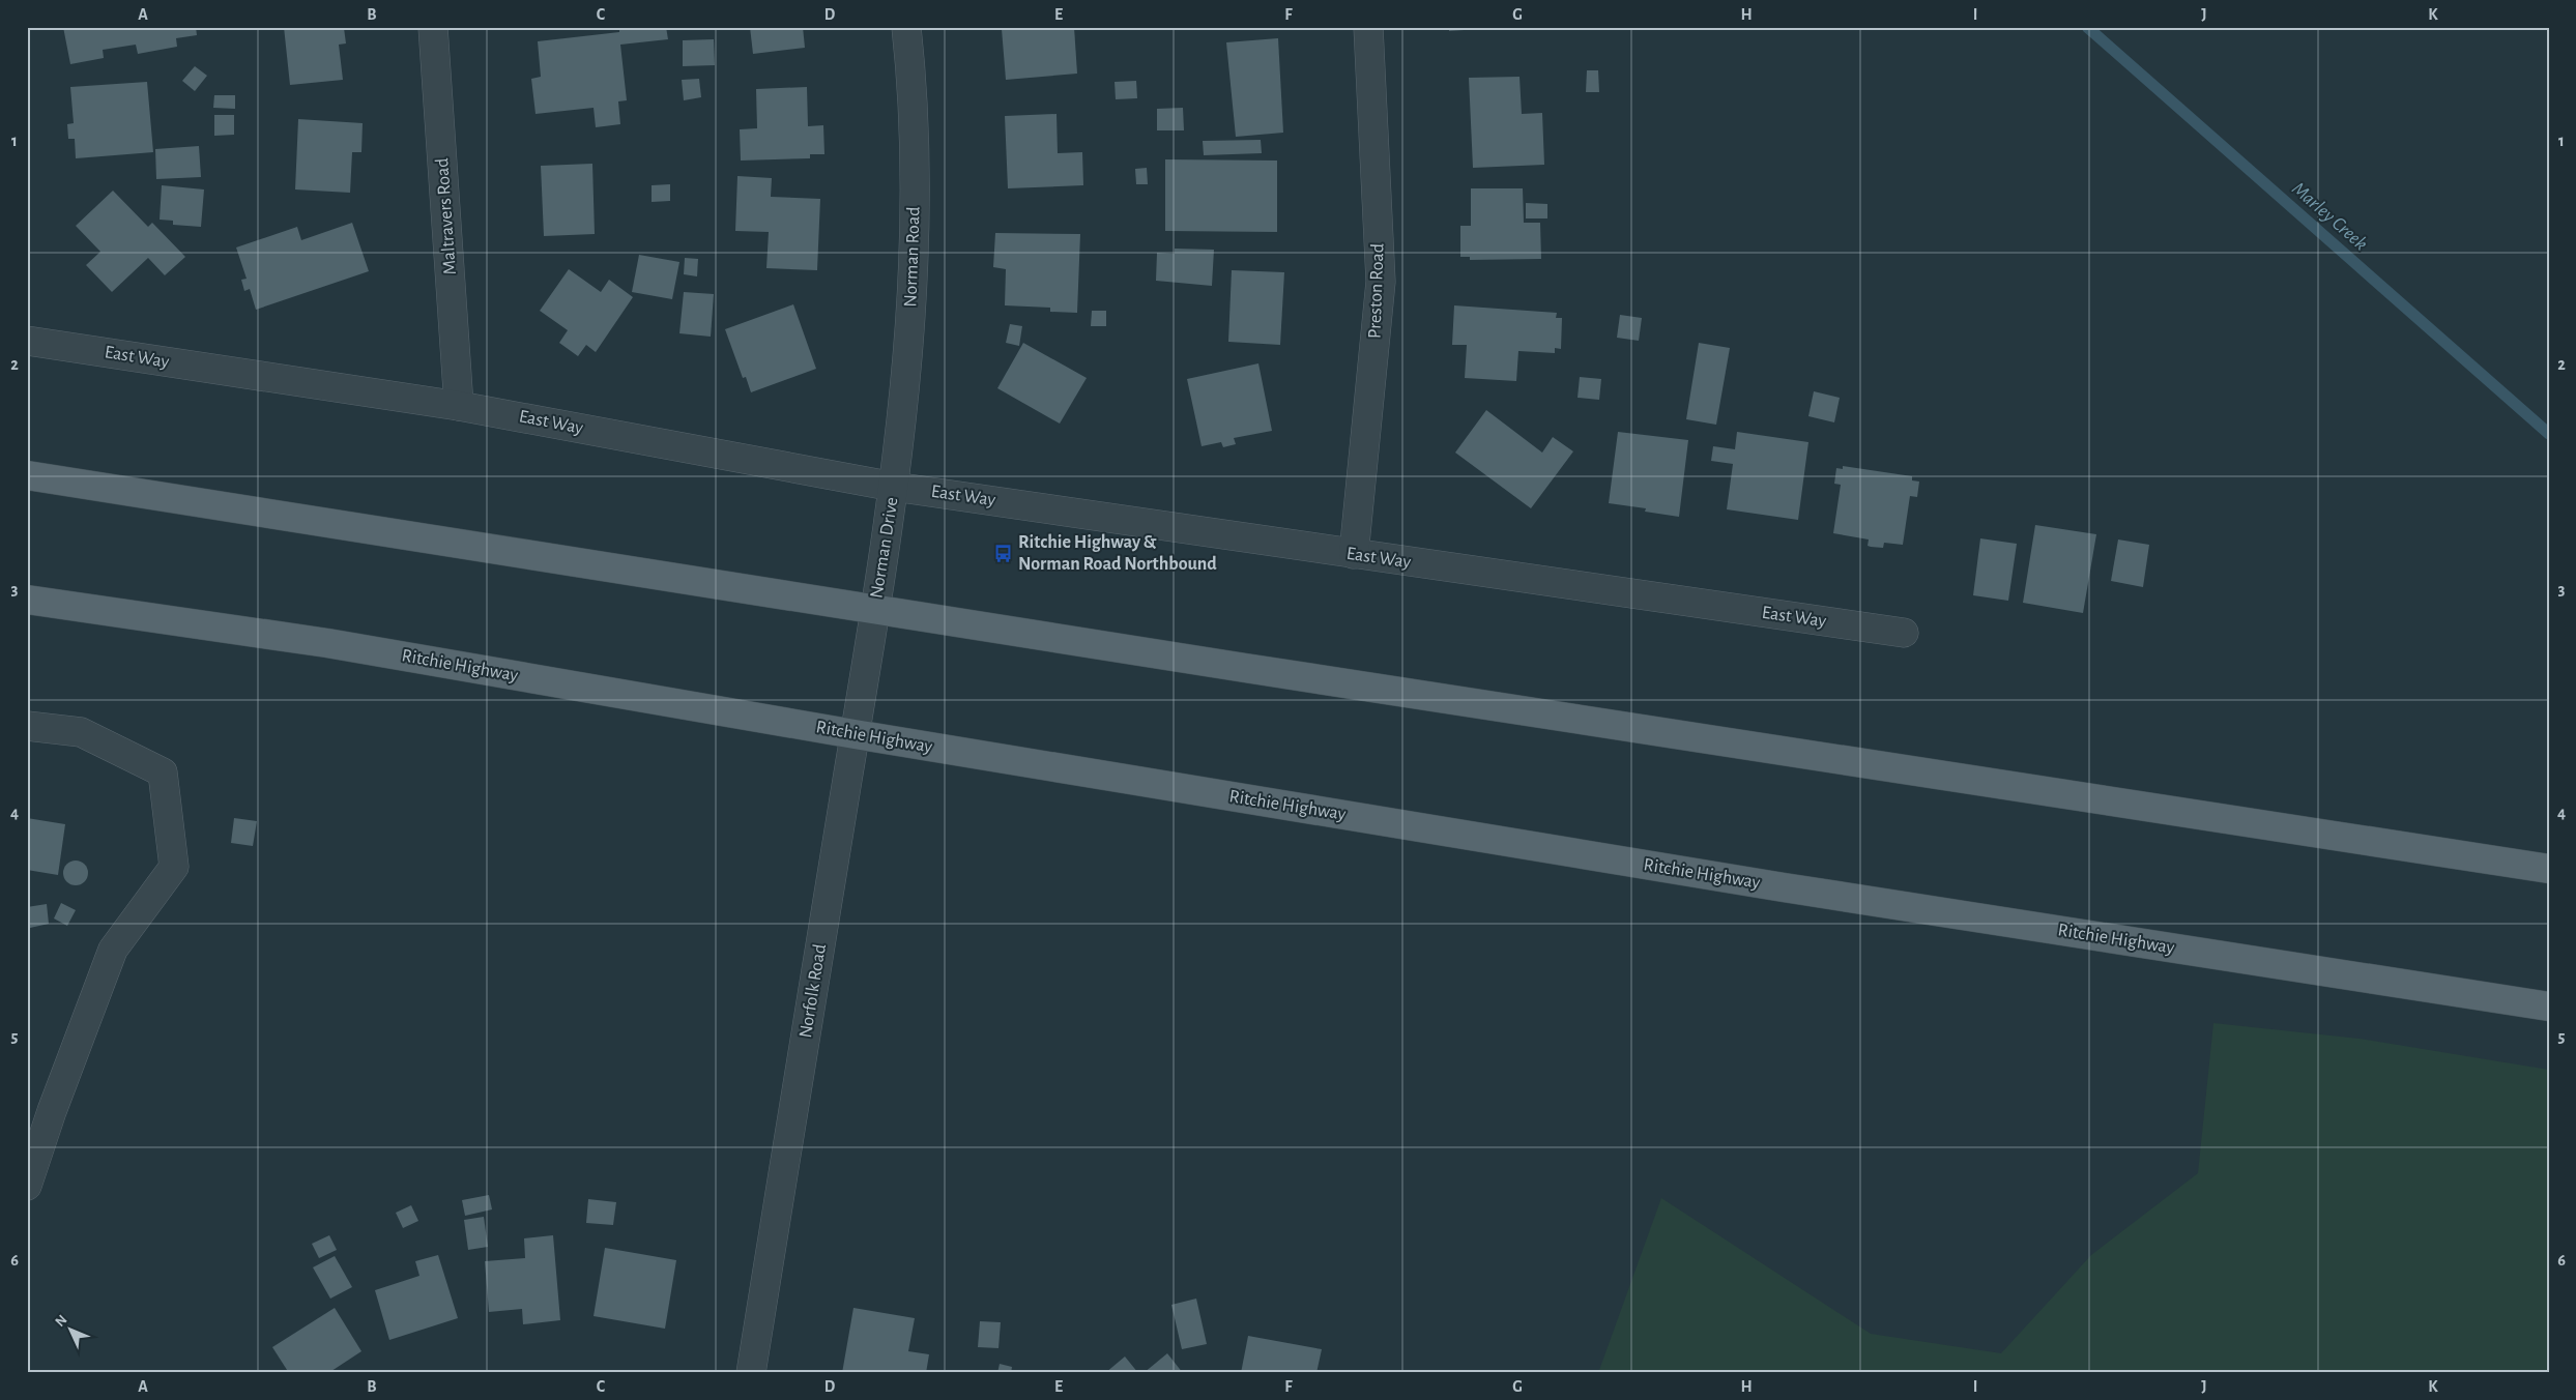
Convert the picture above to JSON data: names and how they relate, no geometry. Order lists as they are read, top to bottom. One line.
{"streets":{"main road":["Ritchie Highway"],"street":["Maltravers Road","Norman Road","Preston Road","East Way","Norman Drive","Norfolk Road"]},"crossings":[["Maltravers Road","East Way"],["Norman Road","East Way"],["Norman Road","Norman Drive"],["Preston Road","East Way"],["East Way","Norman Drive"],["Norman Drive","Norfolk Road"],["Ritchie Highway","Norfolk Road"]],"water":["Marley Creek"],"places":{"bus stop":["Ritchie Highway & Norman Road Northbound"]},"north":"top left","grid":{"columns":["A","B","C","D","E","F","G","H","I","J","K"],"rows":["1","2","3","4","5","6"]}}
